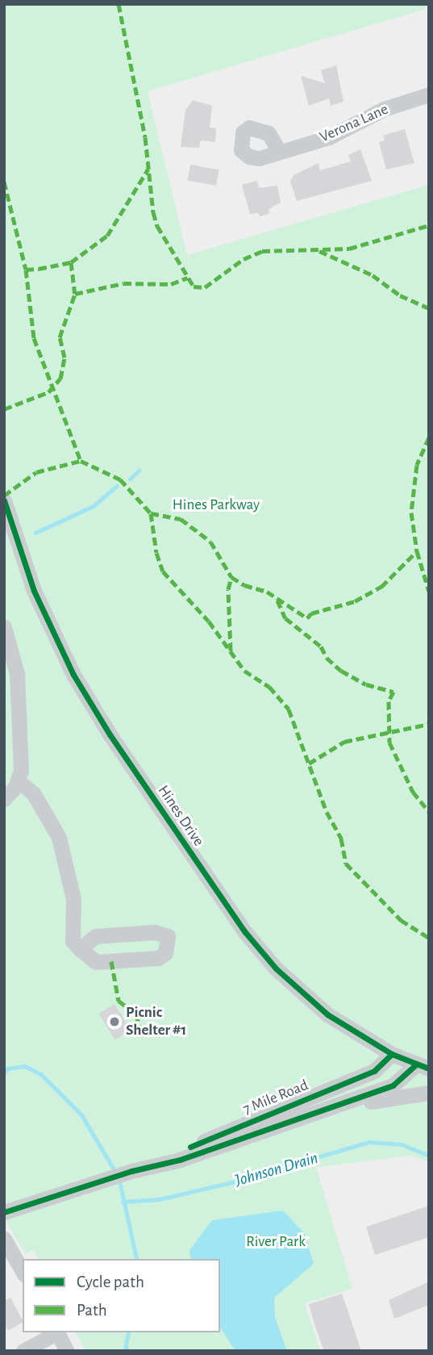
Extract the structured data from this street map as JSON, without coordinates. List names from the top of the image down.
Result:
{
  "streets": {
    "street": ["Verona Lane", "Hines Drive", "7 Mile Road"]
  },
  "crossings": [
    ["Hines Drive", "7 Mile Road"]
  ],
  "water": ["Johnson Drain"],
  "parks": ["Hines Parkway", "River Park"],
  "places": ["Picnic Shelter #1"],
  "legend": ["Cycle path", "Path"]
}
